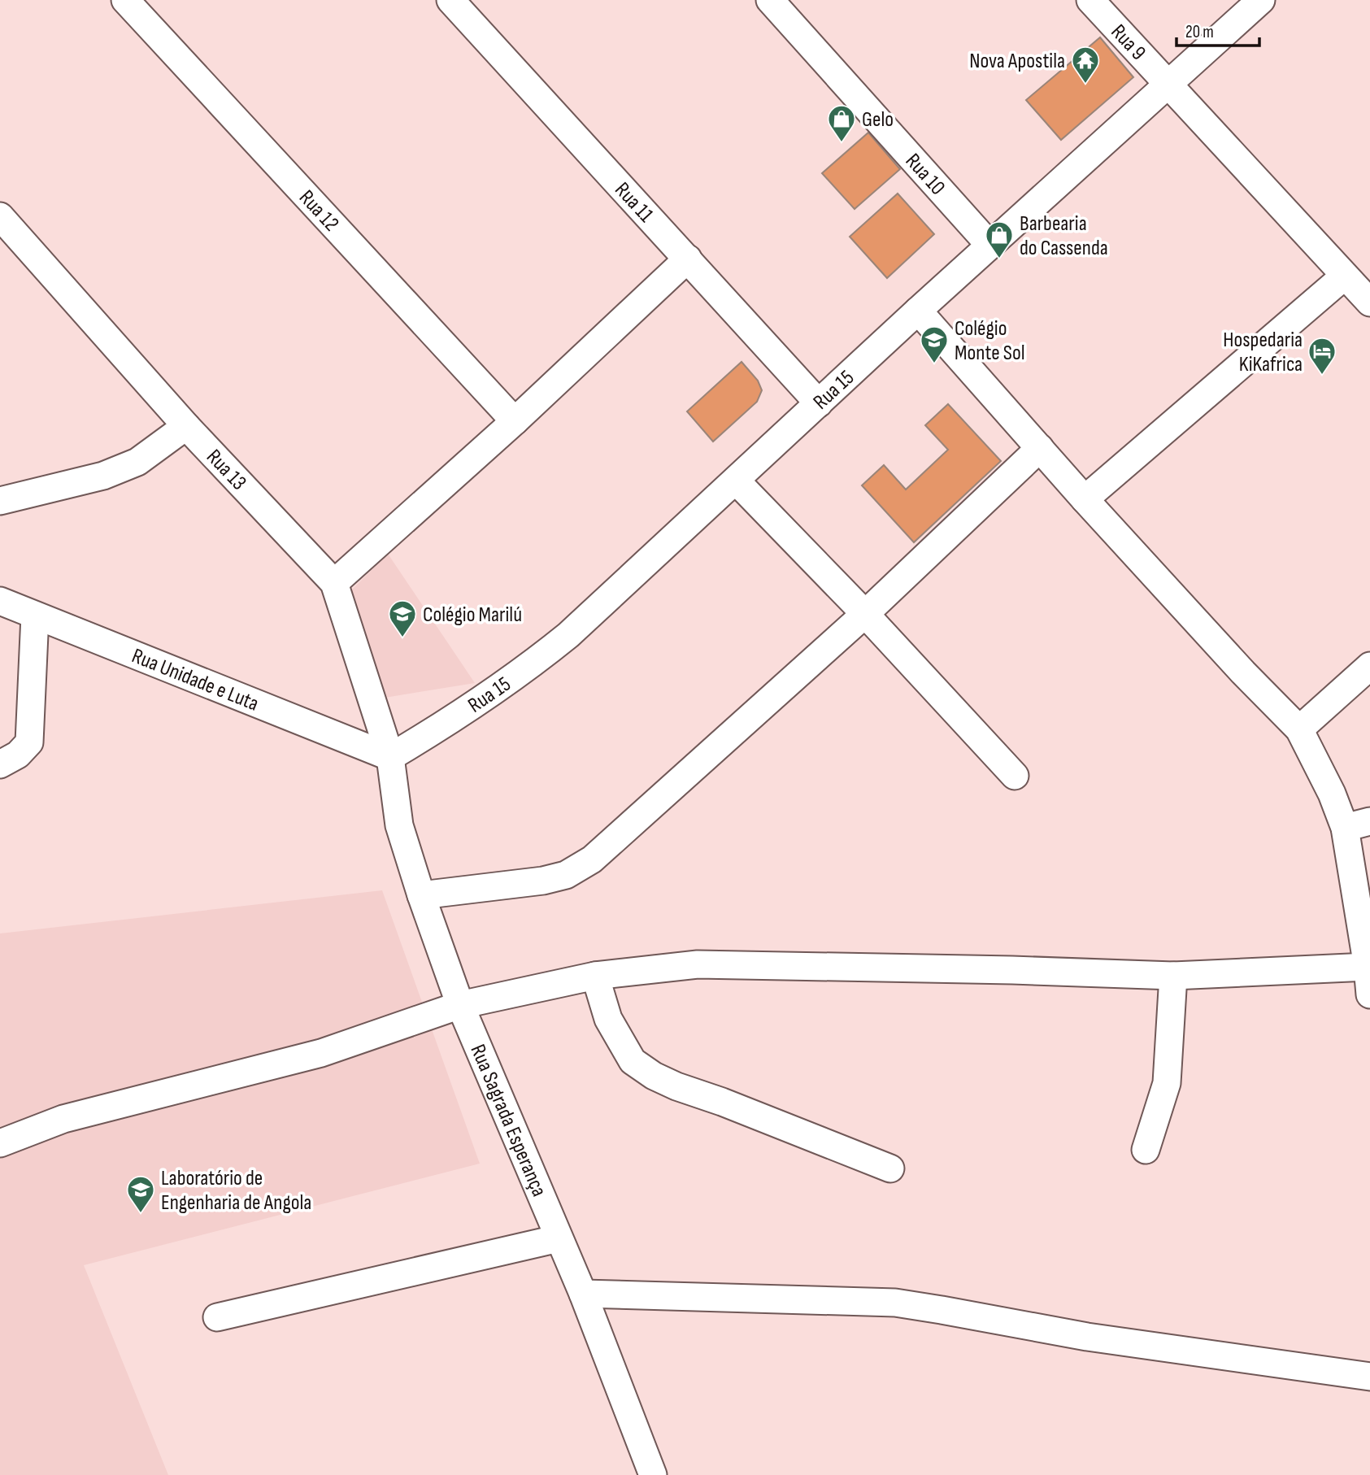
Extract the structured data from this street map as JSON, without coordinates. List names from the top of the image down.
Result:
{
  "streets": {
    "street": [
      "Rua 9",
      "Rua 10",
      "Rua 11",
      "Rua 12",
      "Rua 15",
      "Rua 13",
      "Rua Unidade e Luta",
      "Rua Sagrada Esperança"
    ]
  },
  "crossings": [
    ["Rua 9", "Rua 15"],
    ["Rua 10", "Rua 15"],
    ["Rua 11", "Rua 15"],
    ["Rua 15", "Rua 13"],
    ["Rua 15", "Rua Unidade e Luta"],
    ["Rua 15", "Rua Sagrada Esperança"],
    ["Rua 13", "Rua Unidade e Luta"],
    ["Rua 13", "Rua Sagrada Esperança"],
    ["Rua Unidade e Luta", "Rua Sagrada Esperança"]
  ],
  "places": {
    "temple": ["Nova Apostila"],
    "shop": ["Gelo", "Barbearia do Cassenda"],
    "school or university": ["Colégio Monte Sol", "Colégio Marilú", "Laboratório de Engenharia de Angola"],
    "hotel": ["Hospedaria KiKafrica"]
  },
  "scale_bar": "20 m"
}
